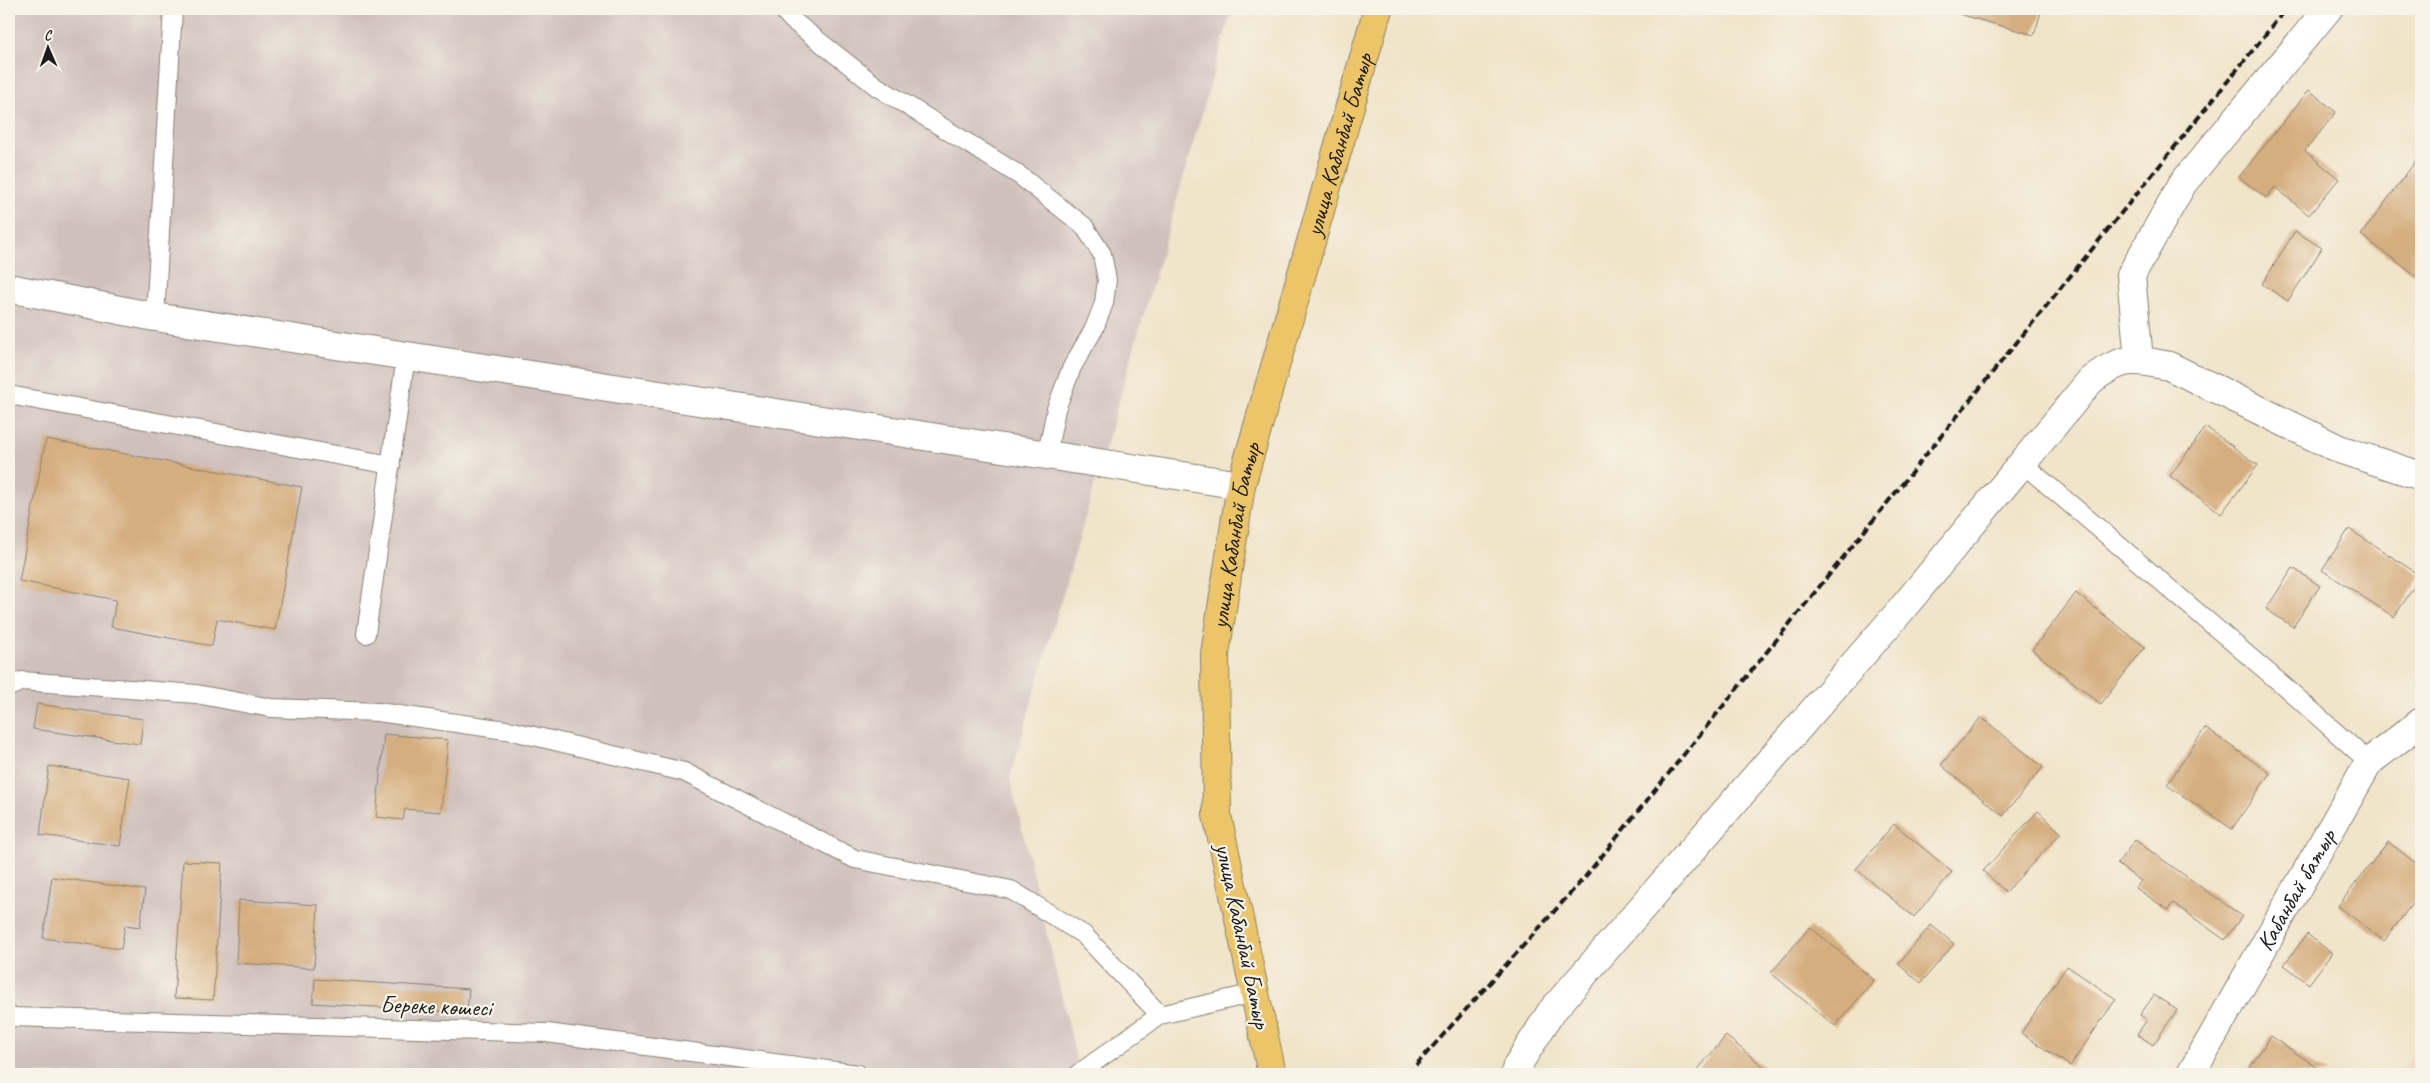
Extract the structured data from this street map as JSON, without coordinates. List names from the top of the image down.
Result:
{
  "streets": {
    "main road": ["улица Кабанбай Батыр"],
    "street": ["Кабанбай батыр"],
    "lane": ["Береке көшесі"]
  },
  "north": "top"
}
